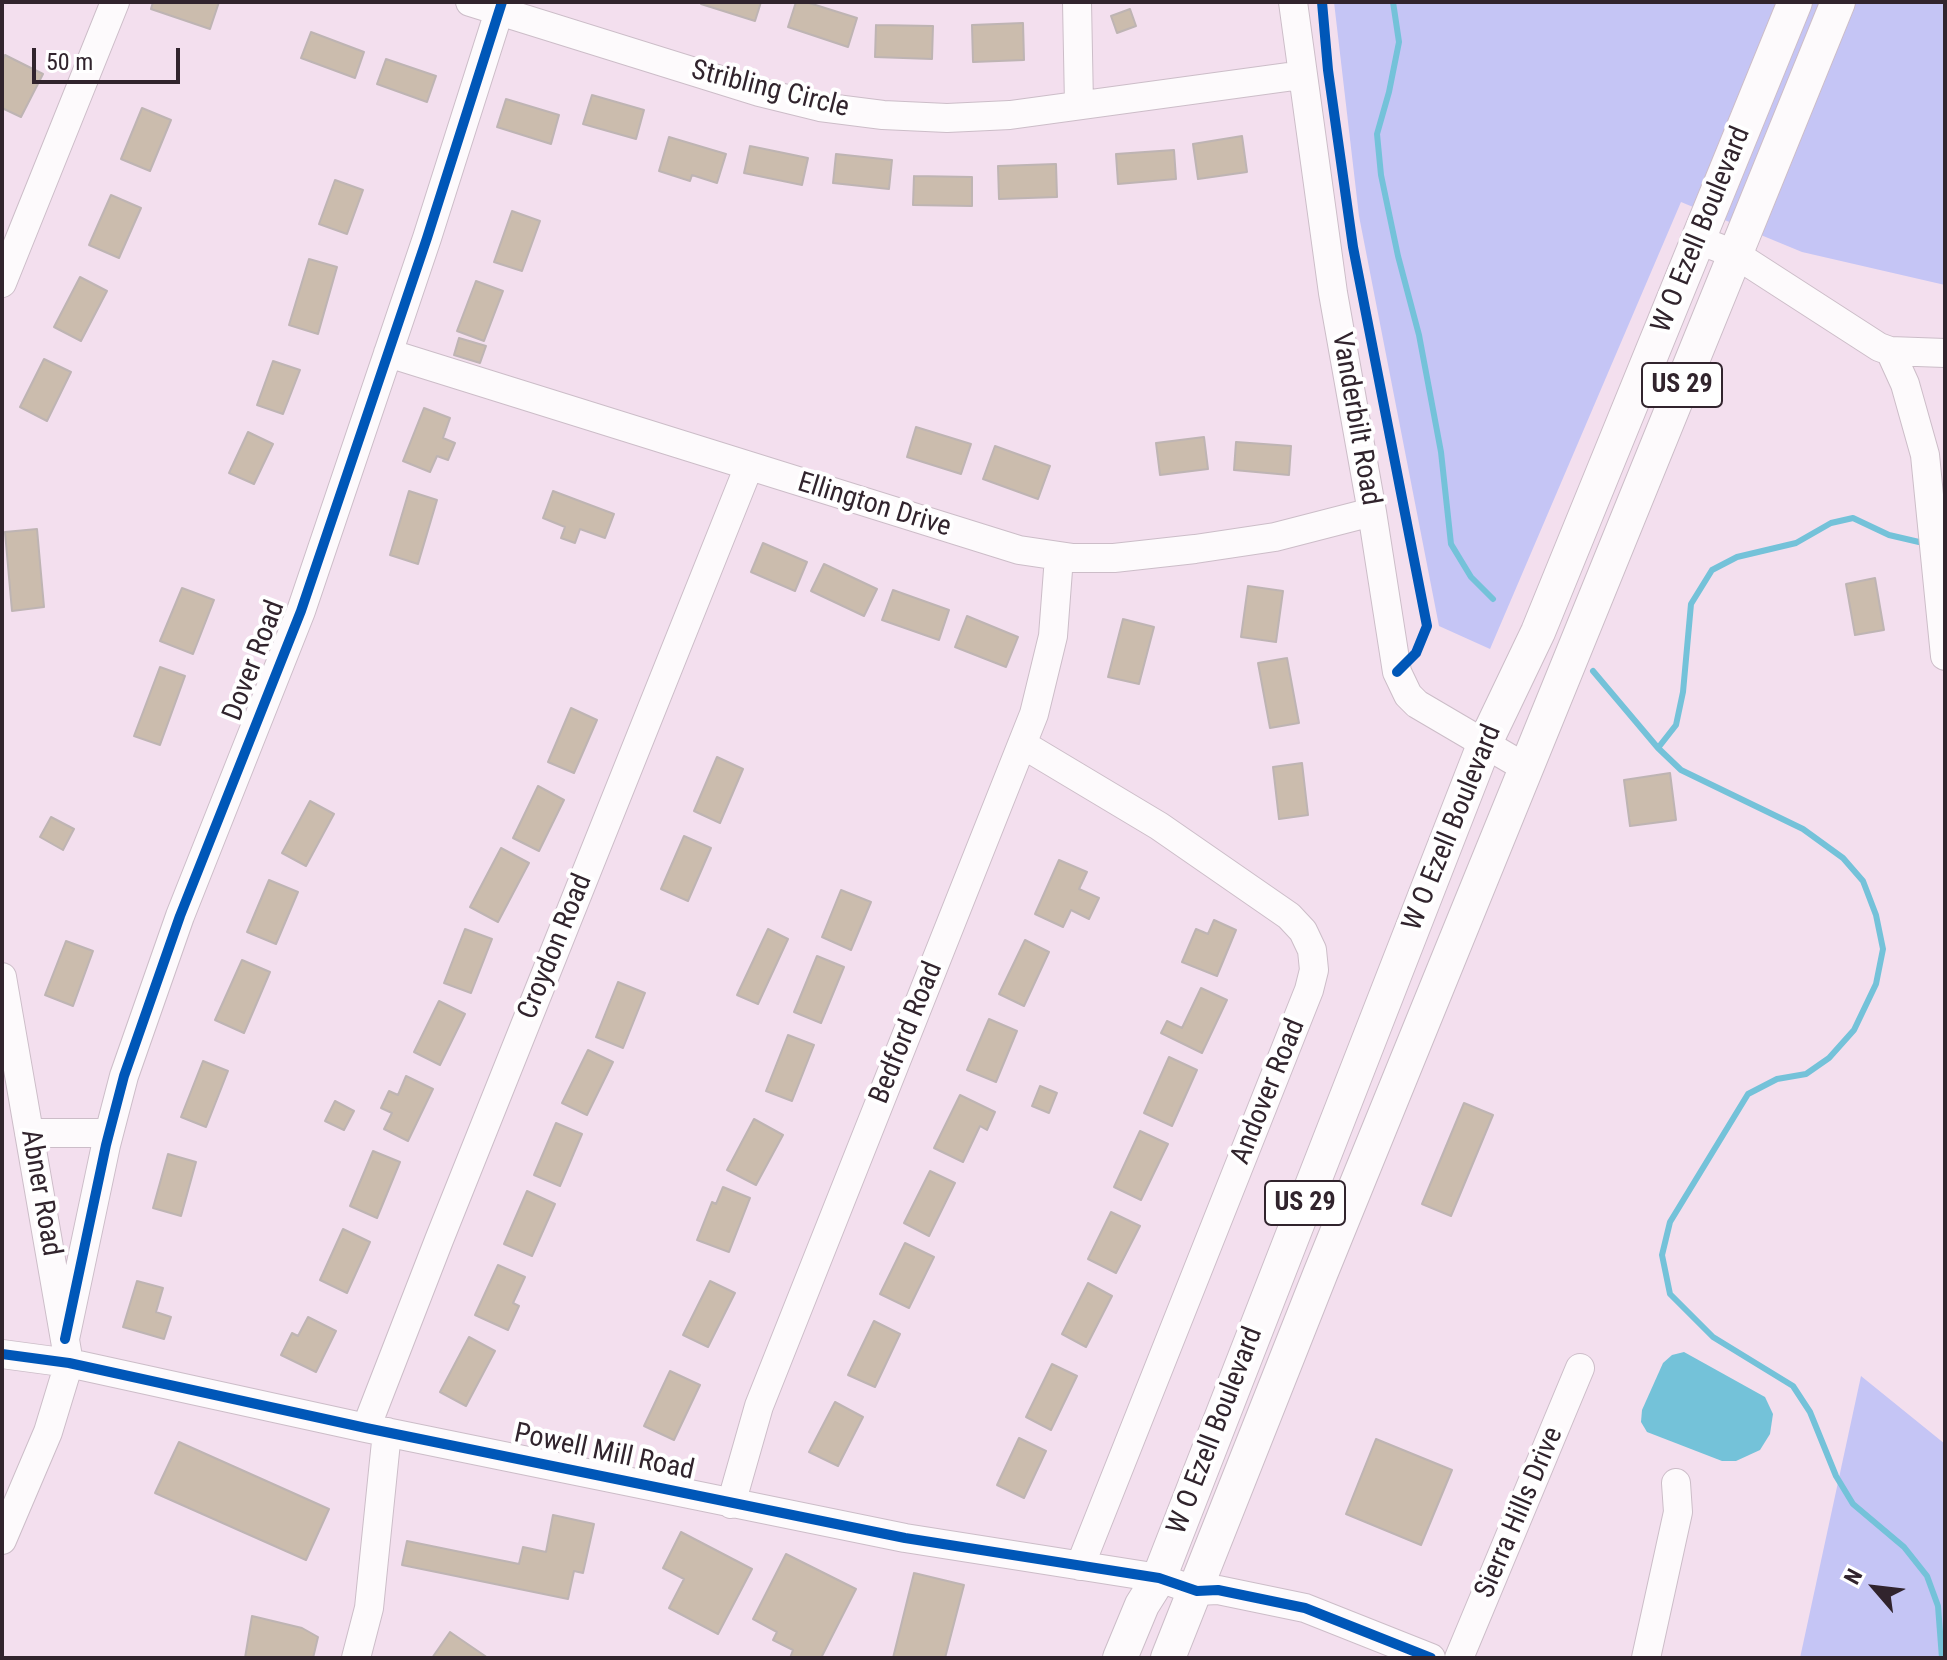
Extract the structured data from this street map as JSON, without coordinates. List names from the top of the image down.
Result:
{
  "streets": {
    "main road": ["W O Ezell Boulevard", "US 29"],
    "street": [
      "Stribling Circle",
      "Vanderbilt Road",
      "Ellington Drive",
      "Dover Road",
      "Croydon Road",
      "Bedford Road",
      "Andover Road",
      "Abner Road",
      "Powell Mill Road",
      "Sierra Hills Drive"
    ]
  },
  "crossings": [
    ["Stribling Circle", "Vanderbilt Road"],
    ["Stribling Circle", "Dover Road"],
    ["W O Ezell Boulevard", "Vanderbilt Road"],
    ["W O Ezell Boulevard", "Powell Mill Road"],
    ["Vanderbilt Road", "Ellington Drive"],
    ["Ellington Drive", "Dover Road"],
    ["Ellington Drive", "Croydon Road"],
    ["Ellington Drive", "Bedford Road"],
    ["Dover Road", "Abner Road"],
    ["Dover Road", "Powell Mill Road"],
    ["Croydon Road", "Powell Mill Road"],
    ["Bedford Road", "Andover Road"],
    ["Bedford Road", "Powell Mill Road"],
    ["Andover Road", "Powell Mill Road"],
    ["Abner Road", "Powell Mill Road"]
  ],
  "scale_bar": "50 m",
  "north": "top left"
}
